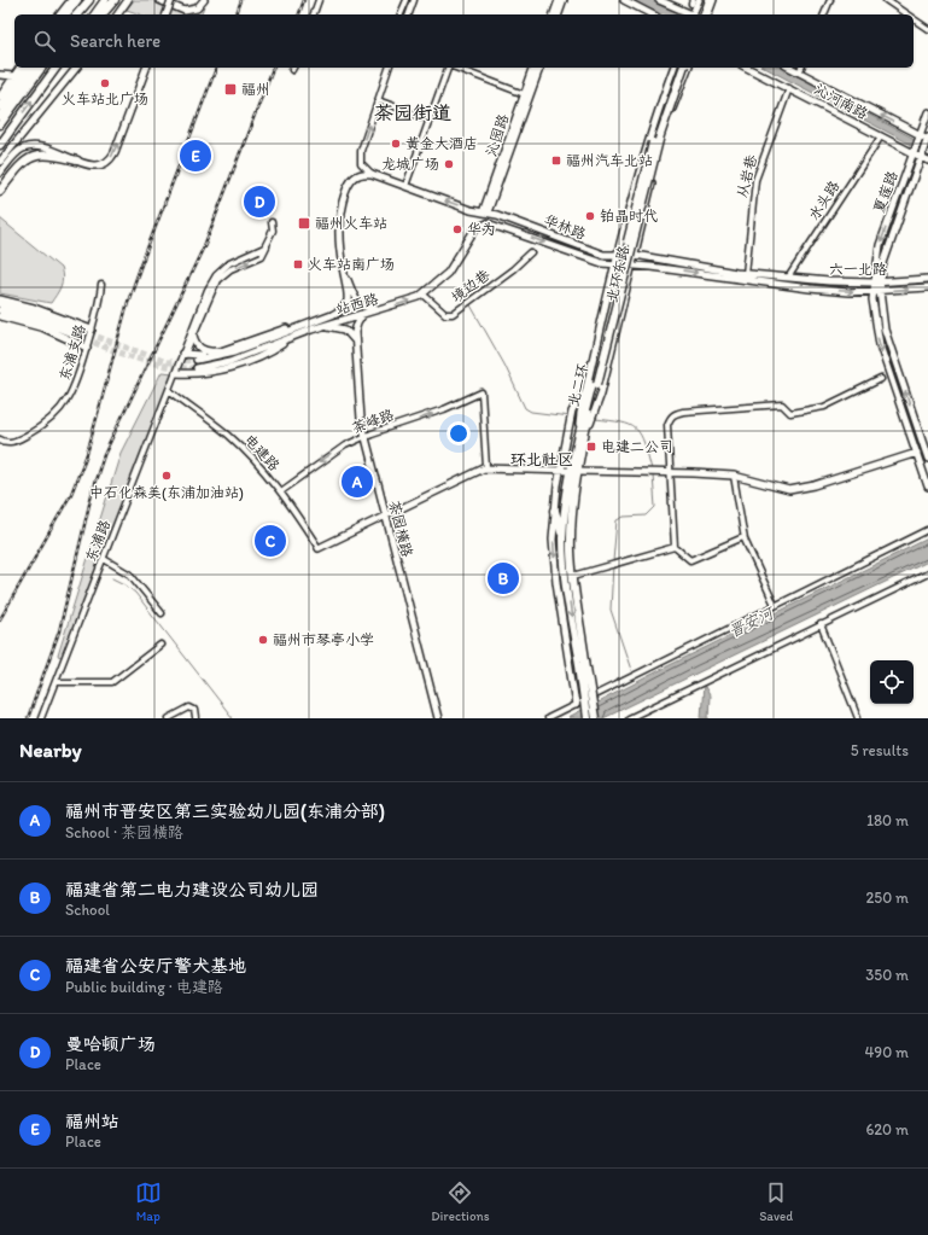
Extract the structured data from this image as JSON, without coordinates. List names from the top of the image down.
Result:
{
  "streets": {
    "highway": ["北二环"],
    "main road": [
      "沁河南路",
      "沁园路",
      "夏莲路",
      "华林路",
      "六一北路",
      "北环东路",
      "站西路",
      "茶园横路"
    ],
    "street": [
      "从岩巷",
      "水头路",
      "境边巷",
      "东浦支路",
      "茶峰路",
      "电建路",
      "东浦路"
    ]
  },
  "crossings": [
    ["沁河南路", "从岩巷"],
    ["沁河南路", "夏莲路"],
    ["沁河南路", "水头路"],
    ["沁园路", "华林路"],
    ["从岩巷", "华林路"],
    ["夏莲路", "六一北路"],
    ["水头路", "华林路"],
    ["水头路", "六一北路"],
    ["华林路", "六一北路"],
    ["华林路", "北环东路"],
    ["华林路", "站西路"],
    ["北环东路", "北二环"],
    ["境边巷", "站西路"],
    ["站西路", "茶园横路"],
    ["茶峰路", "电建路"],
    ["茶峰路", "茶园横路"],
    ["电建路", "东浦路"]
  ],
  "districts": ["茶园街道", "环北社区"],
  "water": ["晋安河"],
  "places": {
    "other": [
      "火车站北广场",
      "黄金大酒店",
      "龙城广场",
      "铂晶时代",
      "华为",
      "中石化森美(东浦加油站)",
      "福州市琴亭小学"
    ],
    "transit": [
      "福州",
      "福州汽车北站",
      "福州火车站",
      "火车站南广场",
      "电建二公司"
    ]
  },
  "page": {
    "search": "Search here",
    "pins": [
      "E",
      "D",
      "A",
      "C",
      "B"
    ],
    "heading": ["Nearby", "5 results"],
    "list": [
      {
        "mark": "A",
        "name": "福州市晋安区第三实验幼儿园(东浦分部)",
        "note": "School · 茶园横路",
        "value": "180 m"
      },
      {
        "mark": "B",
        "name": "福建省第二电力建设公司幼儿园",
        "note": "School",
        "value": "250 m"
      },
      {
        "mark": "C",
        "name": "福建省公安厅警犬基地",
        "note": "Public building · 电建路",
        "value": "350 m"
      },
      {
        "mark": "D",
        "name": "曼哈顿广场",
        "note": "Place",
        "value": "490 m"
      },
      {
        "mark": "E",
        "name": "福州站",
        "note": "Place",
        "value": "620 m"
      }
    ],
    "nav": ["Map", "Directions", "Saved"]
  }
}
